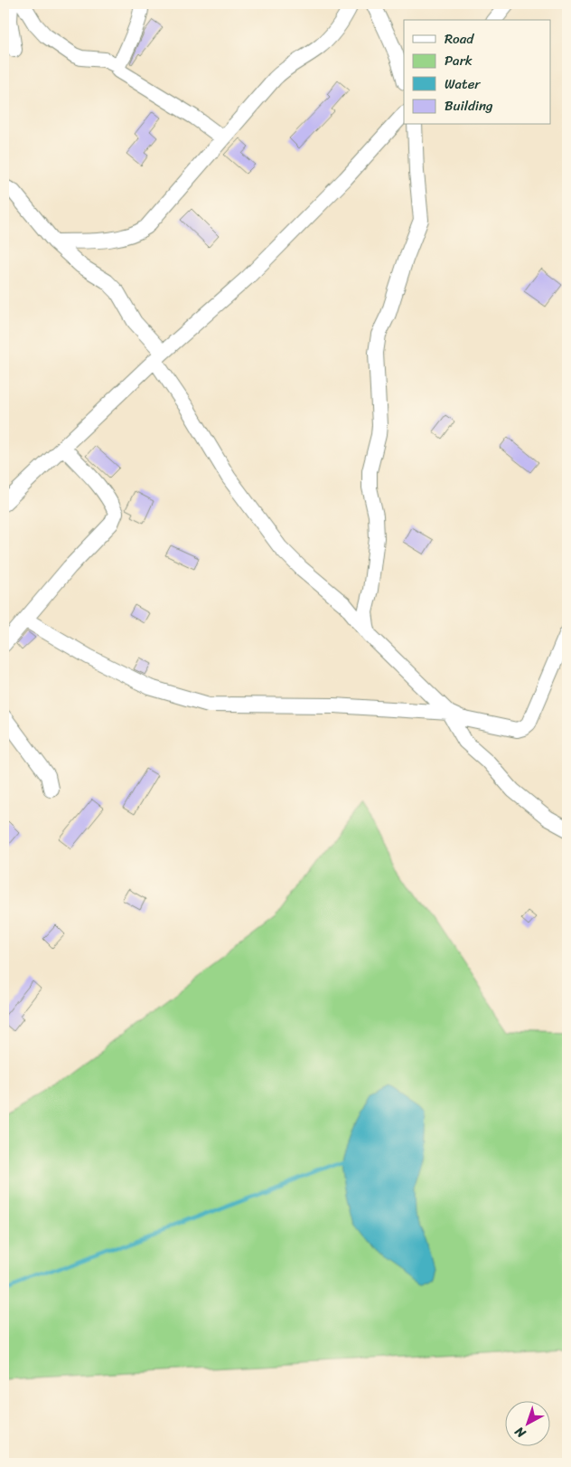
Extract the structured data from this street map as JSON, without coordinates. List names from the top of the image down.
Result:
{
  "legend": [
    "Road",
    "Park",
    "Water",
    "Building"
  ],
  "north": "bottom left"
}
